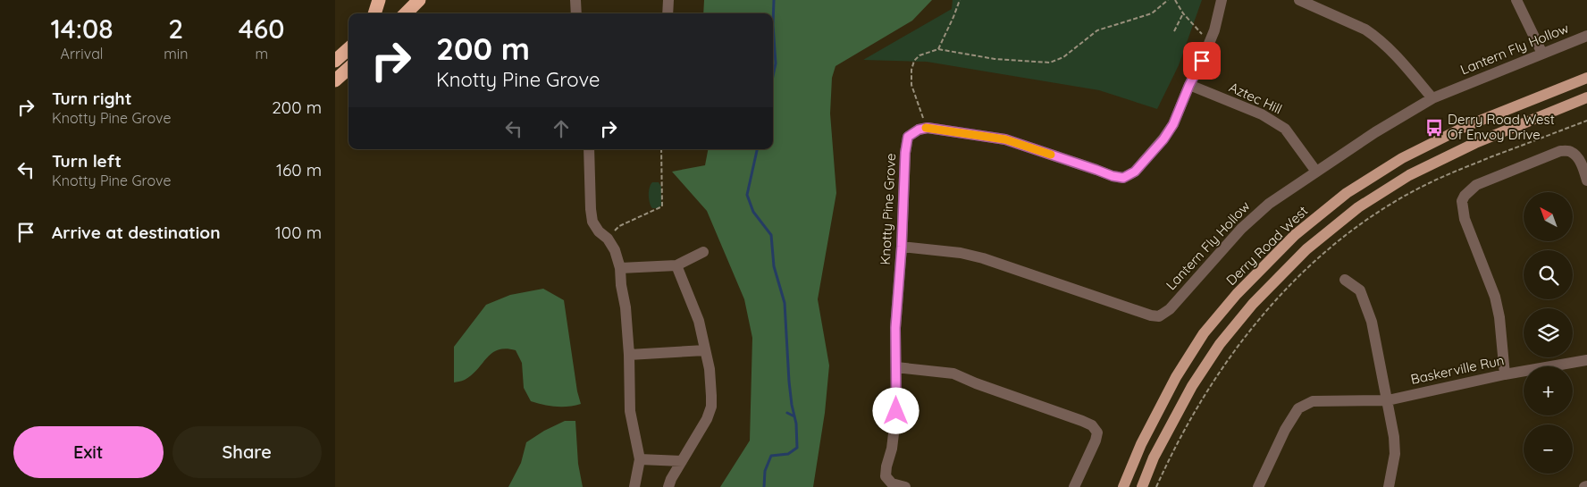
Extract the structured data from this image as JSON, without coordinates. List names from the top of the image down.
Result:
{
  "streets": {
    "main road": ["Derry Road West"],
    "street": [
      "Lantern Fly Hollow",
      "Aztec Hill",
      "Knotty Pine Grove",
      "Baskerville Run"
    ]
  },
  "crossings": [
    ["Lantern Fly Hollow", "Aztec Hill"],
    ["Lantern Fly Hollow", "Knotty Pine Grove"]
  ],
  "places": {
    "bus stop": ["Derry Road West Of Envoy Drive"]
  },
  "north": "top left",
  "page": {
    "eta": [
      "14:08",
      "Arrival",
      "2",
      "min",
      "460",
      "m"
    ],
    "turn": ["200 m", "Knotty Pine Grove"],
    "list": [
      {
        "name": "Turn right",
        "note": "Knotty Pine Grove",
        "value": "200 m"
      },
      {
        "name": "Turn left",
        "note": "Knotty Pine Grove",
        "value": "160 m"
      },
      {
        "name": "Arrive at destination",
        "value": "100 m"
      }
    ],
    "map_buttons": ["+", "−"],
    "buttons": ["Exit", "Share"]
  }
}
